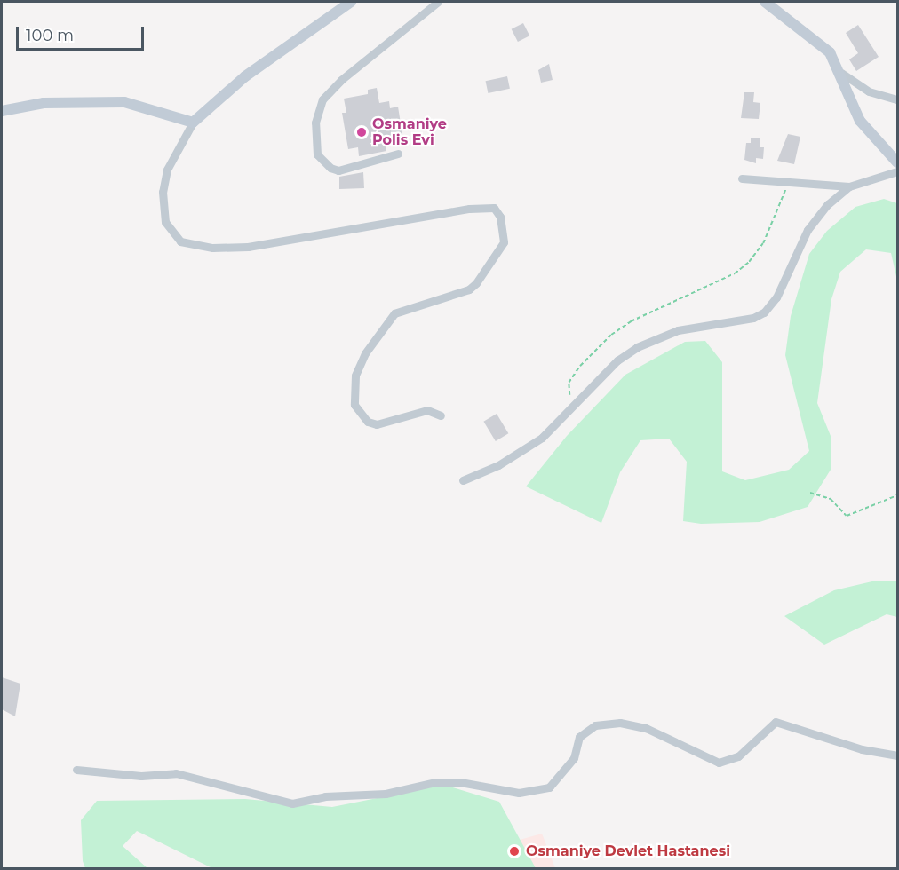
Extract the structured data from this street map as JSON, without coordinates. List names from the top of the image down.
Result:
{
  "places": ["Osmaniye Polis Evi", "Osmaniye Devlet Hastanesi"],
  "scale_bar": "100 m"
}
